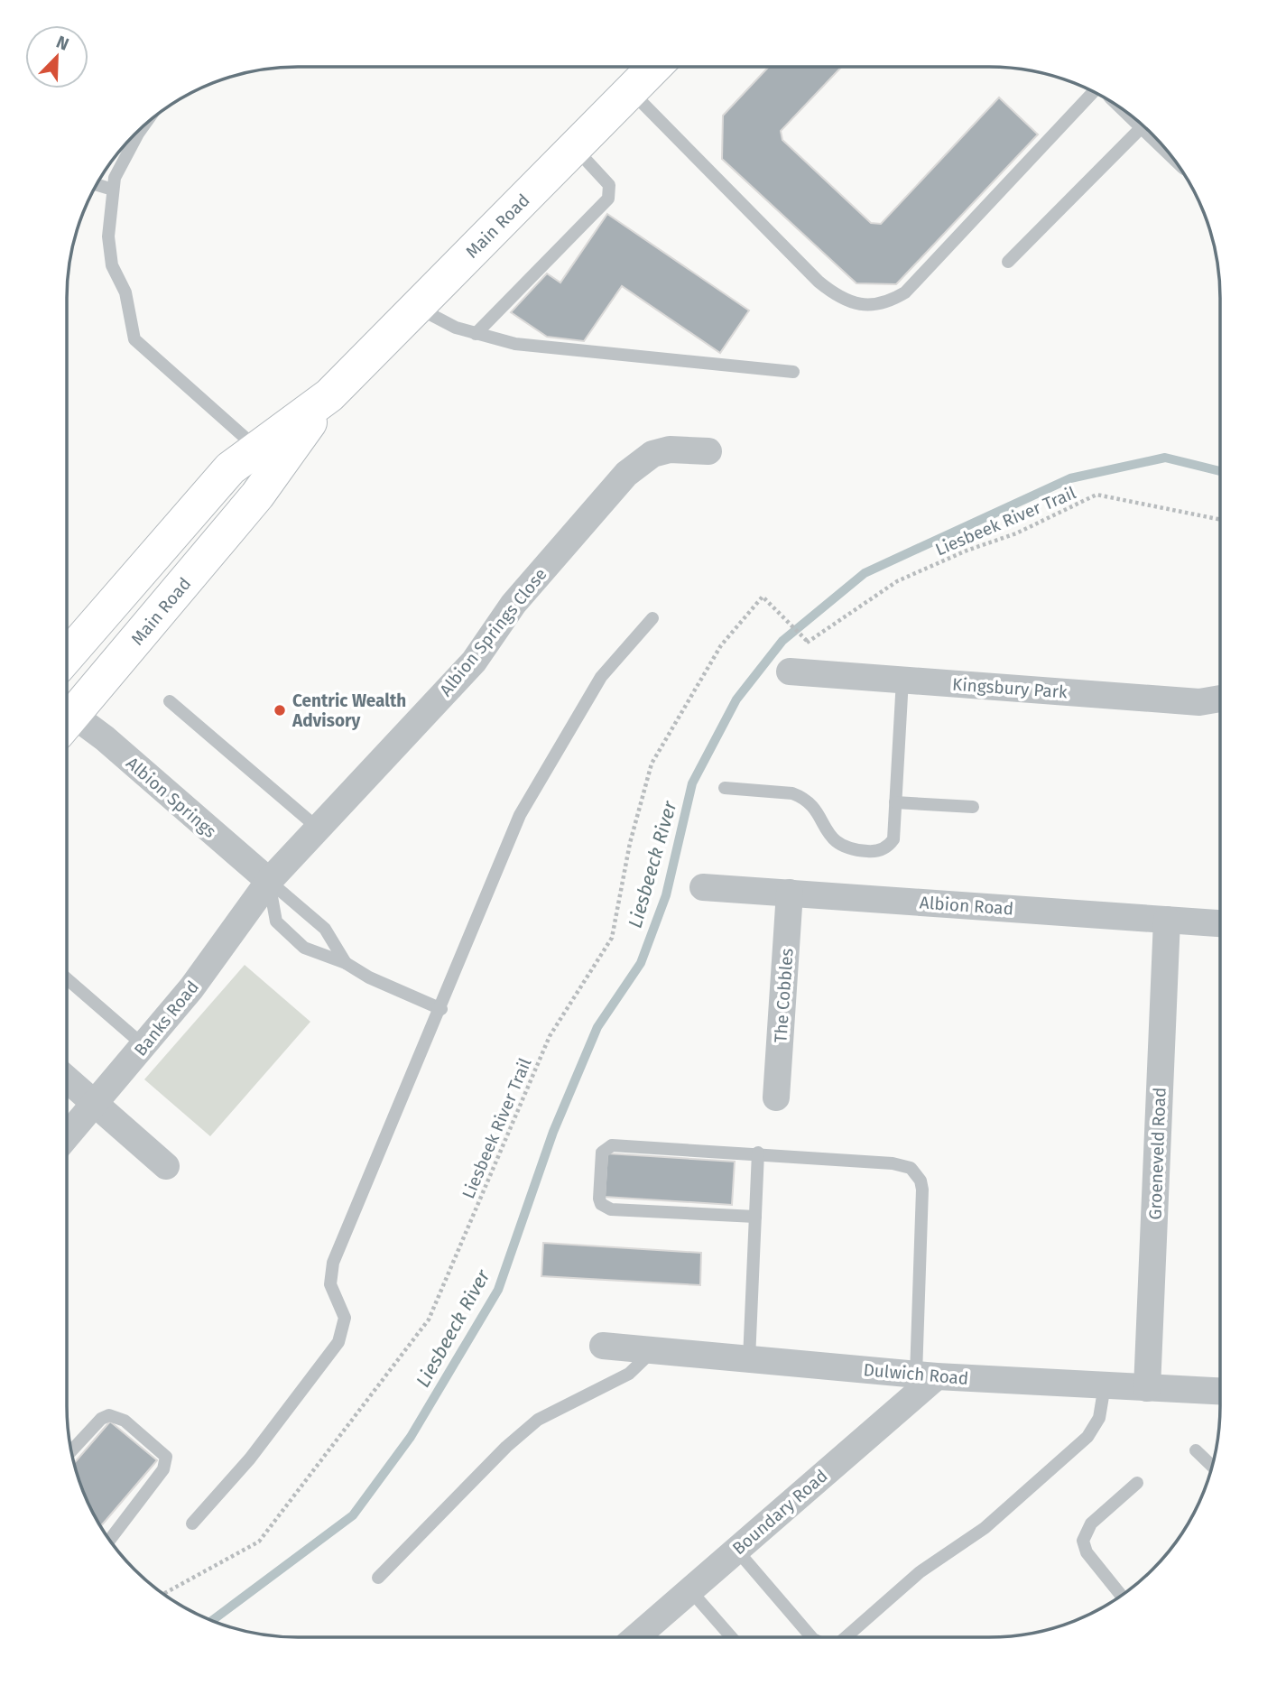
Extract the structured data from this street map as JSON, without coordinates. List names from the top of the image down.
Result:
{
  "streets": {
    "main road": ["Main Road"],
    "street": [
      "Albion Springs Close",
      "Kingsbury Park",
      "Albion Springs",
      "Albion Road",
      "The Cobbles",
      "Banks Road",
      "Groeneveld Road",
      "Dulwich Road",
      "Boundary Road"
    ],
    "path": ["Liesbeek River Trail"]
  },
  "crossings": [
    ["Albion Springs Close", "Albion Springs"],
    ["Albion Springs Close", "Banks Road"],
    ["Albion Springs", "Banks Road"],
    ["Albion Road", "The Cobbles"],
    ["Albion Road", "Groeneveld Road"],
    ["Groeneveld Road", "Dulwich Road"],
    ["Dulwich Road", "Boundary Road"]
  ],
  "water": ["Liesbeeck River"],
  "places": ["Centric Wealth Advisory"],
  "north": "top right"
}
